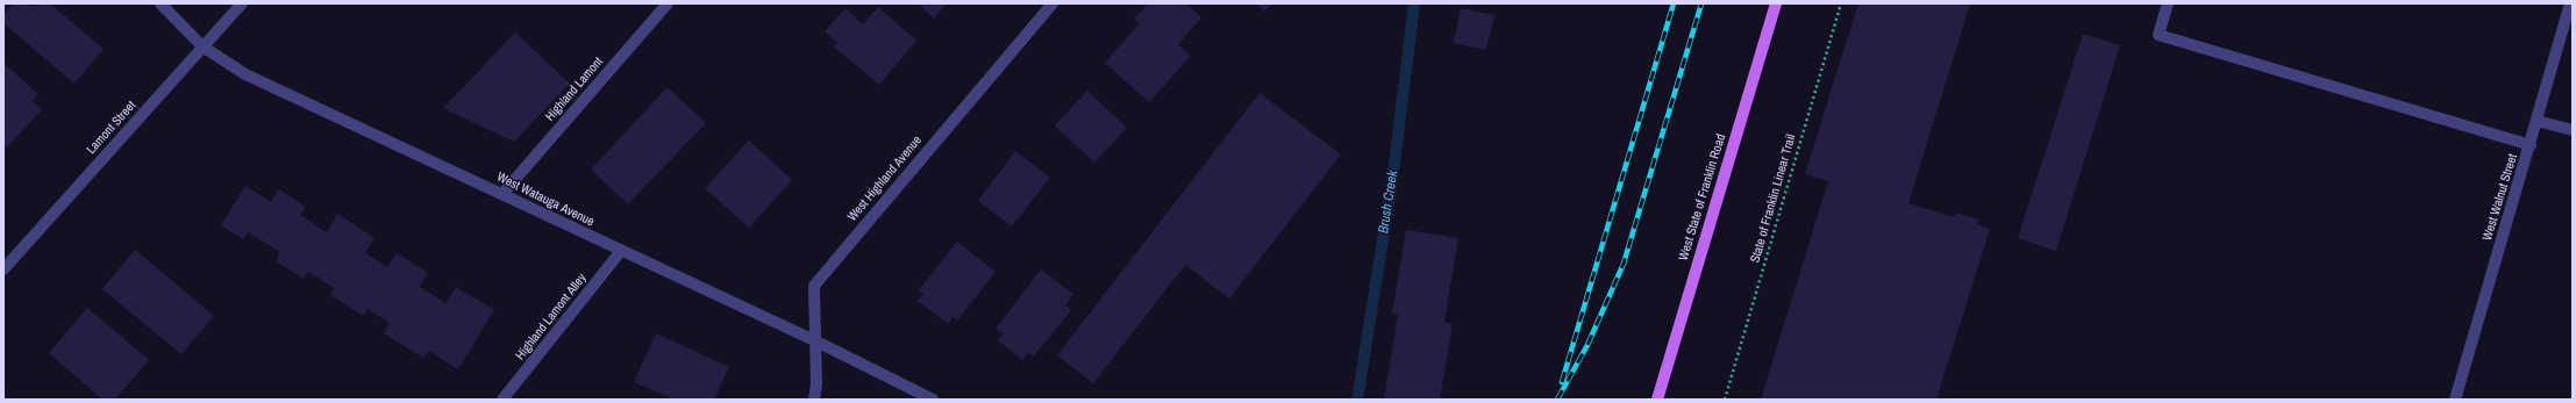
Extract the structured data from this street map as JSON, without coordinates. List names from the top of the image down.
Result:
{
  "streets": {
    "main road": ["West State of Franklin Road"],
    "street": [
      "Highland Lamont",
      "Lamont Street",
      "West Highland Avenue",
      "West Walnut Street",
      "West Watauga Avenue",
      "Highland Lamont Alley"
    ],
    "path": ["State of Franklin Linear Trail"]
  },
  "crossings": [
    ["Highland Lamont", "West Watauga Avenue"],
    ["Lamont Street", "West Watauga Avenue"],
    ["West Highland Avenue", "West Watauga Avenue"],
    ["West Watauga Avenue", "Highland Lamont Alley"]
  ],
  "water": ["Brush Creek"]
}
